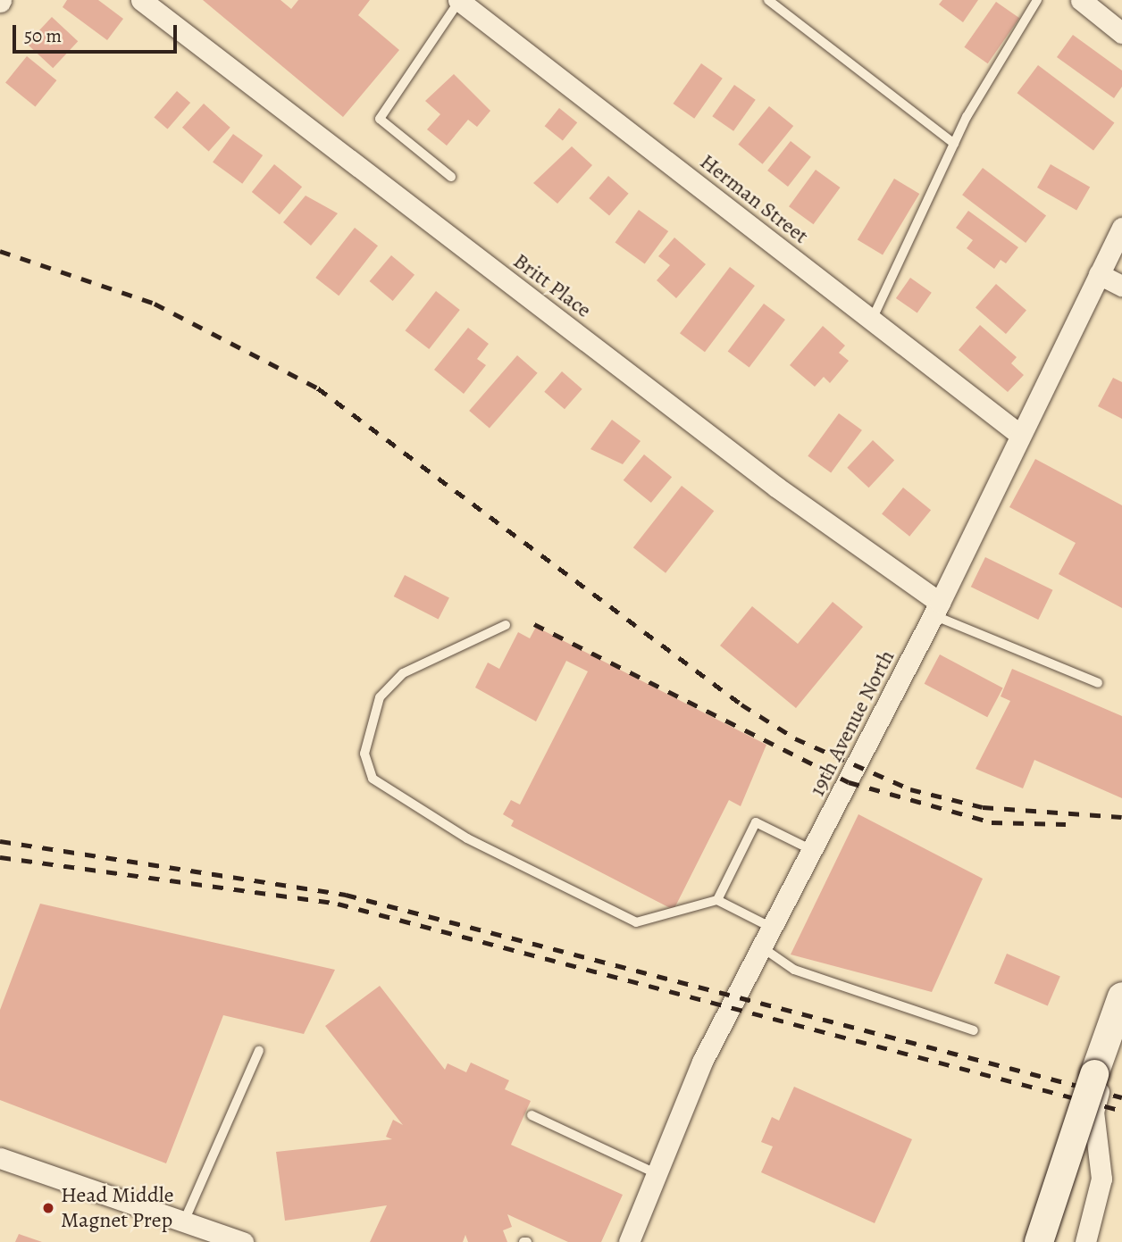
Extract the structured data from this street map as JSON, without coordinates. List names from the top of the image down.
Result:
{
  "streets": {
    "street": ["Herman Street", "Britt Place", "19th Avenue North"]
  },
  "crossings": [
    ["Herman Street", "19th Avenue North"],
    ["Britt Place", "19th Avenue North"]
  ],
  "places": ["Head Middle Magnet Prep"],
  "scale_bar": "50 m"
}
